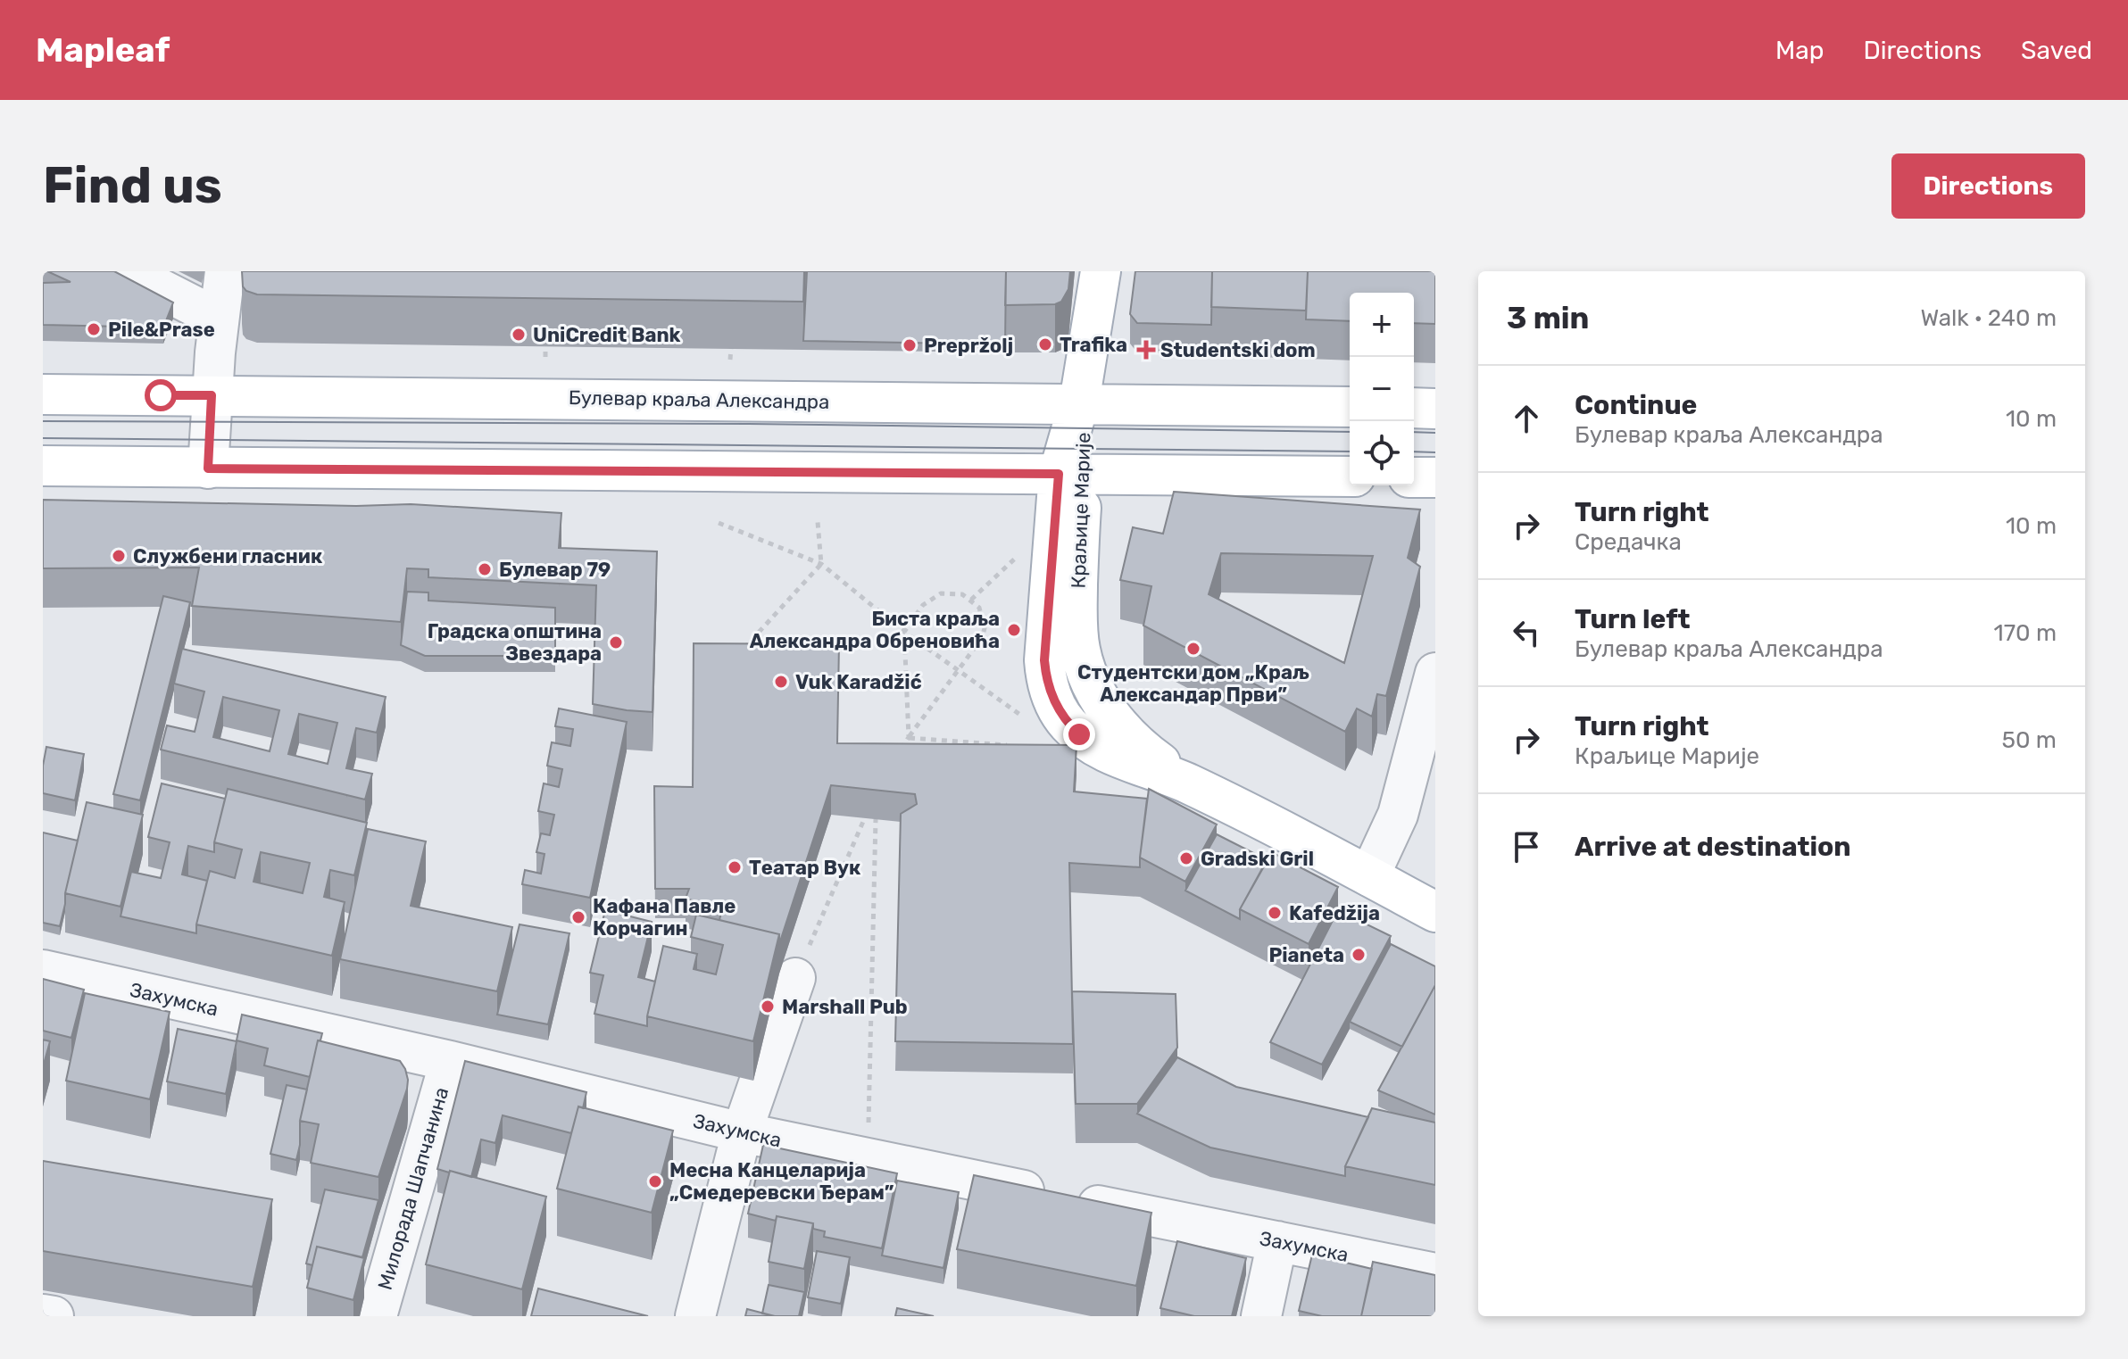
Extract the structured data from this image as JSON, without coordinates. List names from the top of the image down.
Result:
{
  "streets": {
    "main road": ["Булевар краља Александра", "Краљице Марије"],
    "street": ["Захумска", "Милорада Шапчанина"]
  },
  "crossings": [
    ["Булевар краља Александра", "Краљице Марије"],
    ["Захумска", "Милорада Шапчанина"]
  ],
  "places": {
    "other": [
      "Pile&Prase",
      "UniCredit Bank",
      "Trafika",
      "Prepržolj",
      "Службени гласник",
      "Булевар 79",
      "Биста краља Александра Обреновића",
      "Градска општина Звездара",
      "Студентски дом „Краљ Александар Први”",
      "Vuk Karadžić",
      "Gradski Gril",
      "Театар Вук",
      "Kafedžija",
      "Кафана Павле Корчагин",
      "Pianeta",
      "Marshall Pub",
      "Месна Канцеларија „Смедеревски Ђерам”"
    ],
    "health": ["Studentski dom"]
  },
  "page": {
    "header": "Mapleaf",
    "nav": ["Map", "Directions", "Saved"],
    "buttons": "Directions",
    "title": "Find us",
    "heading": ["3 min", "Walk · 240 m"],
    "map_buttons": ["+", "−"],
    "list": [
      ["Continue", "Булевар краља Александра", "10 m"],
      ["Turn right", "Средачка", "10 m"],
      ["Turn left", "Булевар краља Александра", "170 m"],
      ["Turn right", "Краљице Марије", "50 m"],
      "Arrive at destination"
    ]
  }
}
